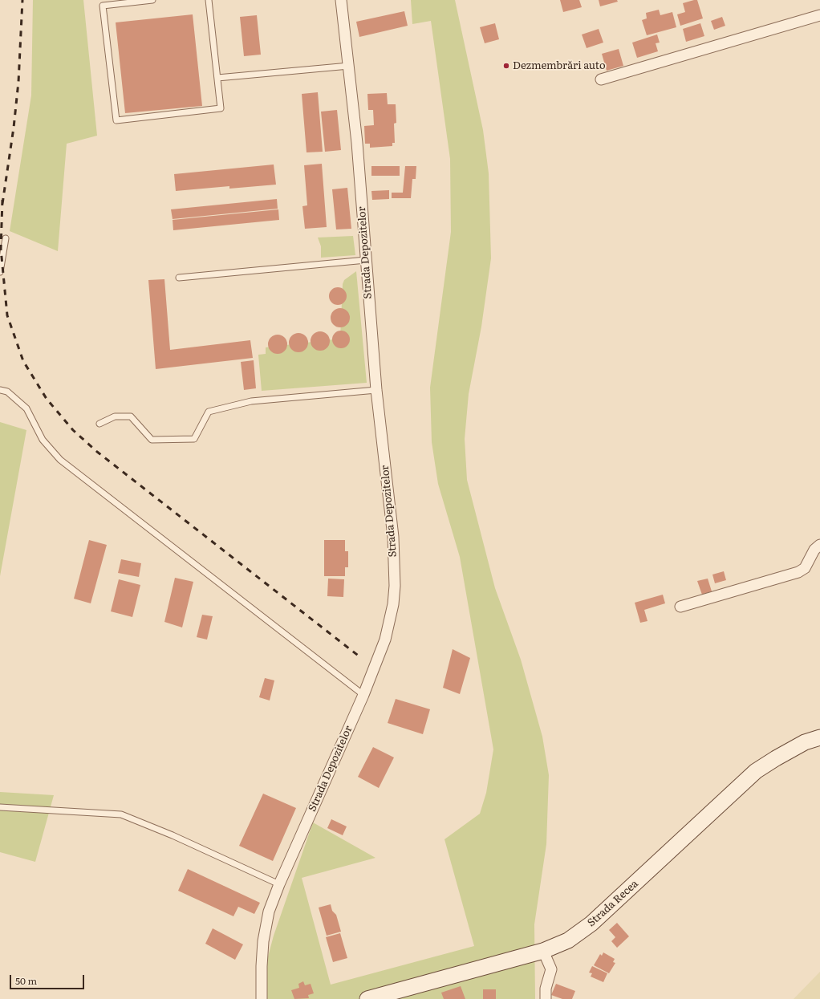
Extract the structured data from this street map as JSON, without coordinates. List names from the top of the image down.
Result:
{
  "streets": {
    "main road": ["Strada Recea"],
    "street": ["Strada Depozitelor"]
  },
  "places": ["Dezmembrări auto"],
  "scale_bar": "50 m"
}
